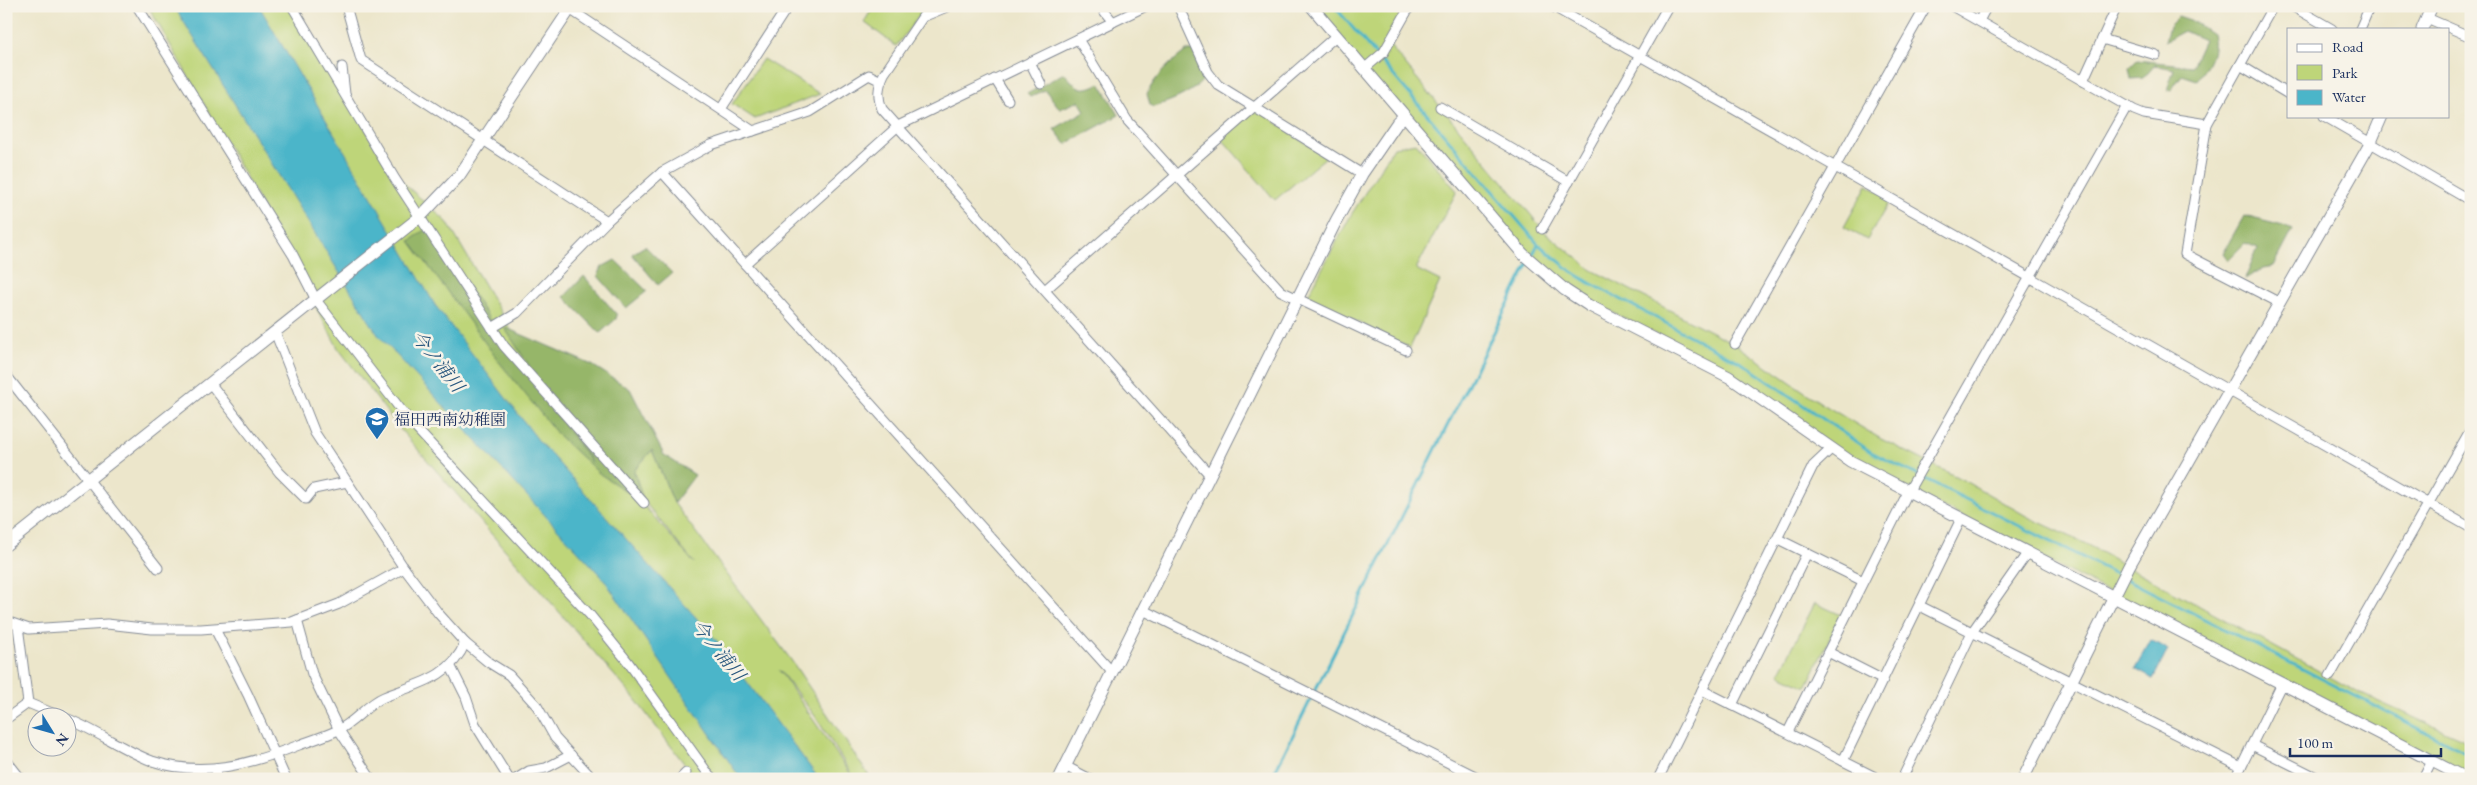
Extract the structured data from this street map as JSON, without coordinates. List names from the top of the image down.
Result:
{
  "water": ["今ノ浦川"],
  "places": {
    "school or university": ["福田西南幼稚園"]
  },
  "legend": ["Road", "Park", "Water"],
  "scale_bar": "100 m",
  "north": "bottom right"
}
